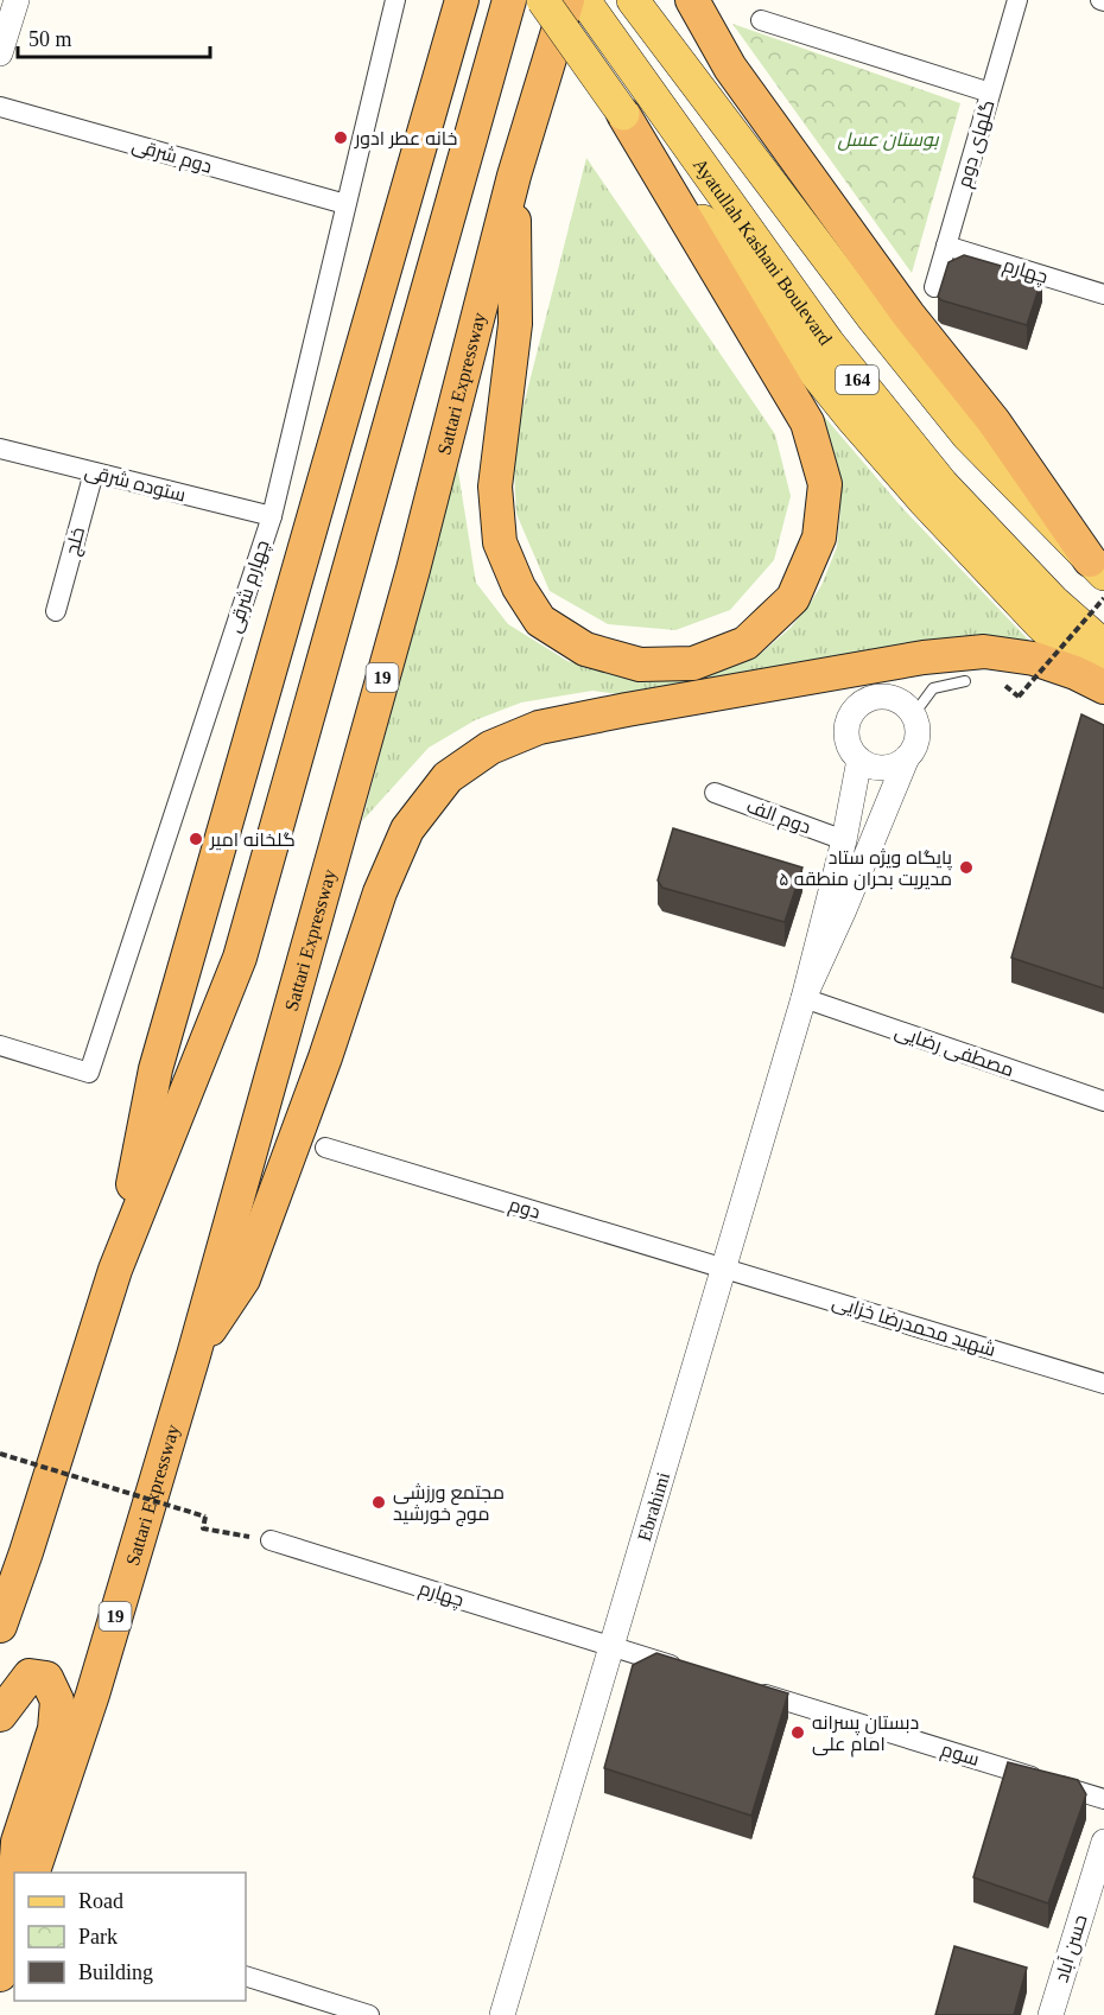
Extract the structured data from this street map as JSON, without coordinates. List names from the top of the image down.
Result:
{
  "streets": {
    "highway": ["Sattari Expressway", "19"],
    "main road": ["Ayatullah Kashani Boulevard", "164"],
    "street": [
      "گلهای دوم",
      "دوم شرقی",
      "چهارم",
      "ستوده شرقی",
      "خلج",
      "چهارم شرقی",
      "دوم الف",
      "مصطفی رضایی",
      "دوم",
      "شهید محمدرضا خزایی",
      "Ebrahimi",
      "سوم",
      "حسن آباد"
    ]
  },
  "crossings": [
    ["گلهای دوم", "چهارم"],
    ["دوم شرقی", "چهارم شرقی"],
    ["چهارم", "Ebrahimi"],
    ["ستوده شرقی", "خلج"],
    ["ستوده شرقی", "چهارم شرقی"],
    ["مصطفی رضایی", "Ebrahimi"],
    ["دوم", "شهید محمدرضا خزایی"],
    ["دوم", "Ebrahimi"],
    ["شهید محمدرضا خزایی", "Ebrahimi"]
  ],
  "parks": ["بوستان عسل"],
  "places": [
    "خانه عطر ادور",
    "گلخانه امیر",
    "پایگاه ویژه ستاد مدیریت بحران منطقه ۵",
    "مجتمع ورزشی موج خورشید",
    "دبستان پسرانه امام علی"
  ],
  "legend": ["Road", "Park", "Building"],
  "scale_bar": "50 m"
}
